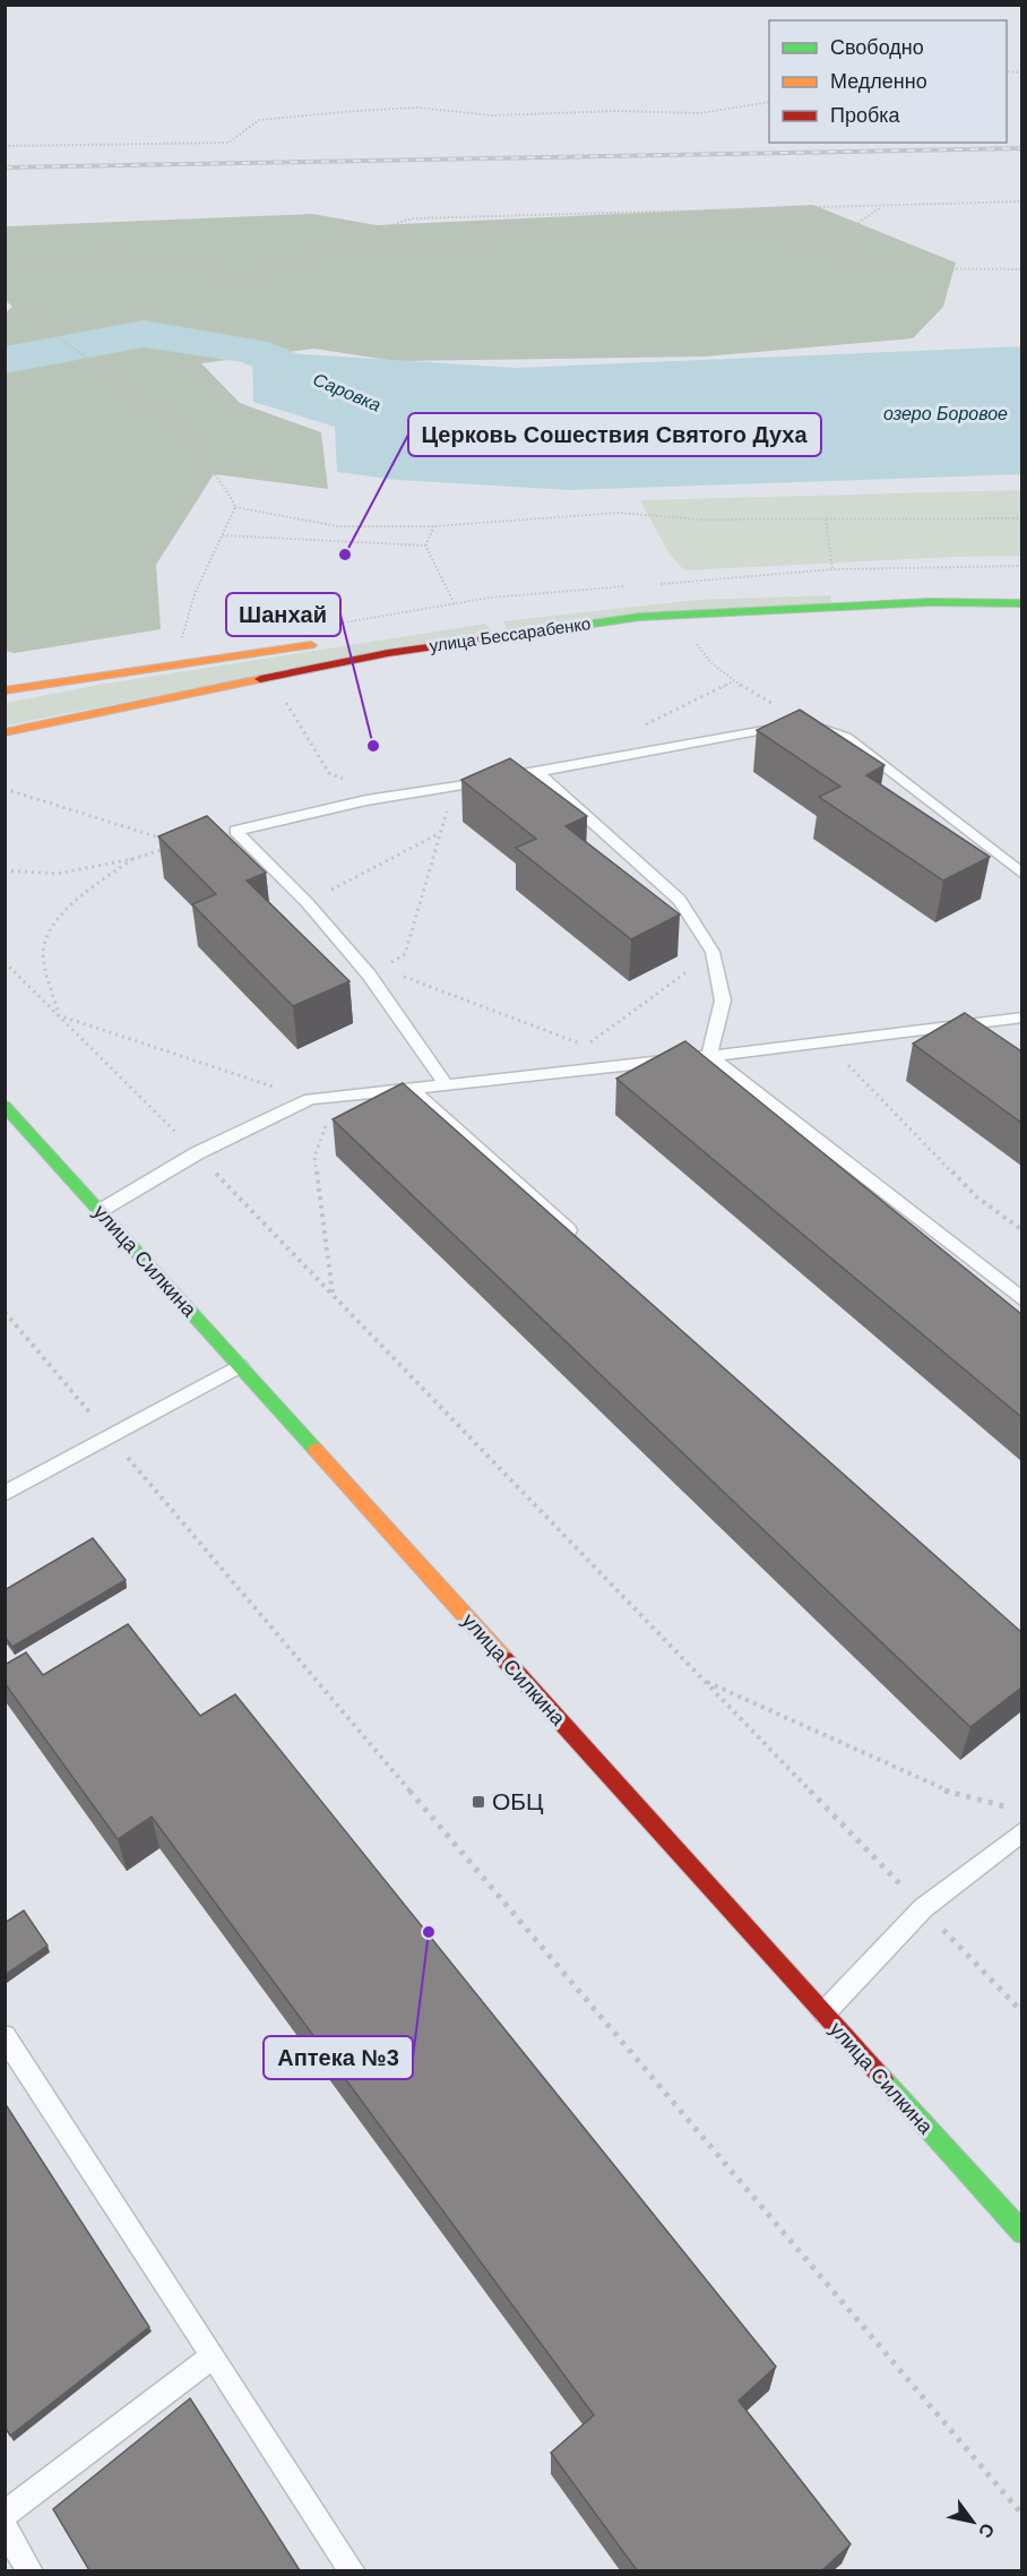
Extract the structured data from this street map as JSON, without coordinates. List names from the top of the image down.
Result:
{
  "streets": {
    "main road": ["улица Бессарабенко", "улица Силкина"]
  },
  "water": ["Саровка", "озеро Боровое"],
  "places": {
    "other": ["Церковь Сошествия Святого Духа", "Шанхай", "Аптека №3"],
    "transit": ["ОБЦ"]
  },
  "legend": ["Свободно", "Медленно", "Пробка"],
  "north": "bottom right"
}
